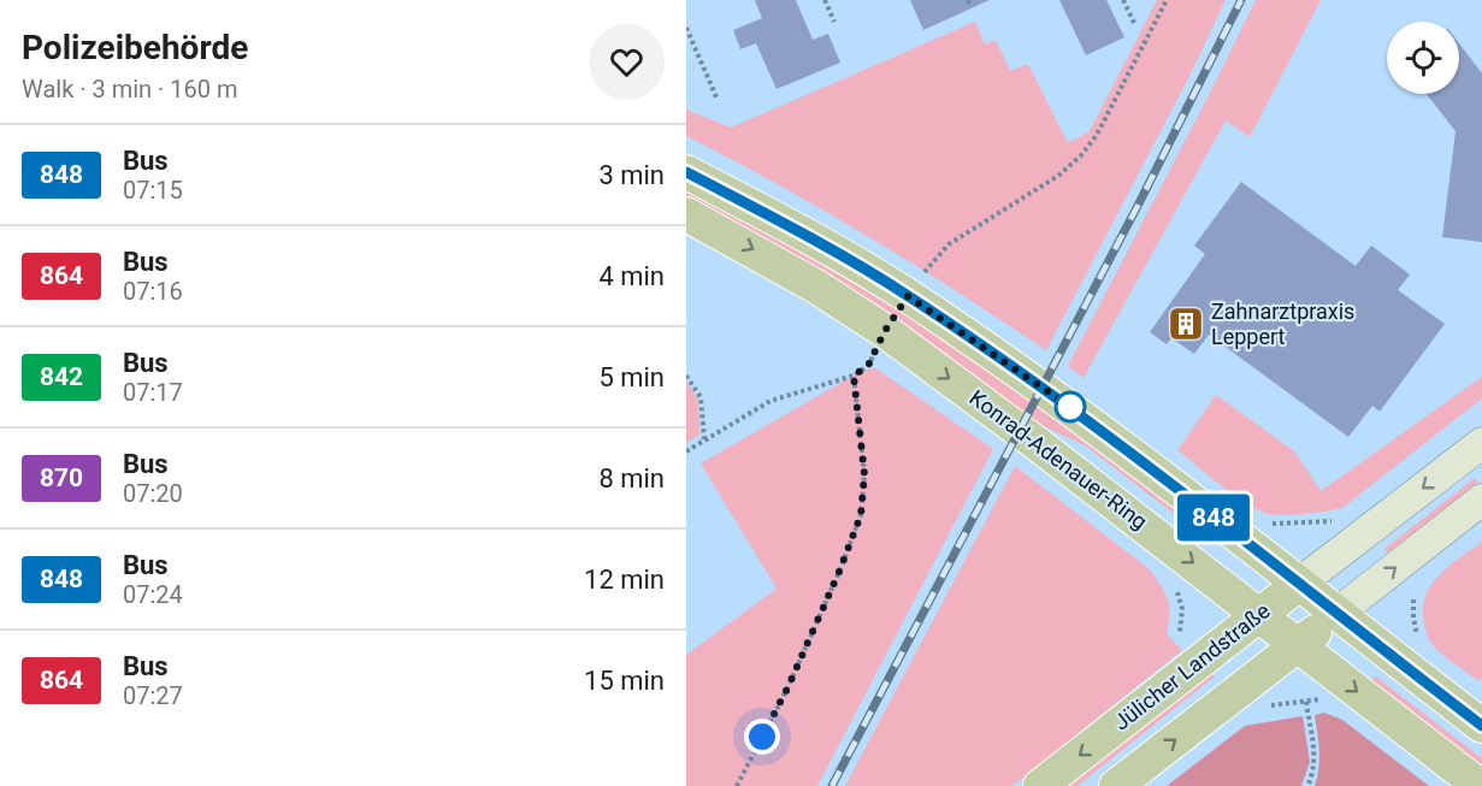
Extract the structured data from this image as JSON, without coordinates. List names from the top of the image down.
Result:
{
  "streets": {
    "main road": ["Konrad-Adenauer-Ring", "Jülicher Landstraße"]
  },
  "crossings": [
    ["Konrad-Adenauer-Ring", "Jülicher Landstraße"]
  ],
  "places": {
    "building": ["Zahnarztpraxis Leppert"]
  },
  "lines": ["bus line 848"],
  "page": {
    "heading": ["Polizeibehörde", "Walk · 3 min · 160 m"],
    "on_map": "848",
    "list": [
      {
        "mark": "848",
        "name": "Bus",
        "note": "07:15",
        "value": "3 min"
      },
      {
        "mark": "864",
        "name": "Bus",
        "note": "07:16",
        "value": "4 min"
      },
      {
        "mark": "842",
        "name": "Bus",
        "note": "07:17",
        "value": "5 min"
      },
      {
        "mark": "870",
        "name": "Bus",
        "note": "07:20",
        "value": "8 min"
      },
      {
        "mark": "848",
        "name": "Bus",
        "note": "07:24",
        "value": "12 min"
      },
      {
        "mark": "864",
        "name": "Bus",
        "note": "07:27",
        "value": "15 min"
      }
    ]
  }
}
